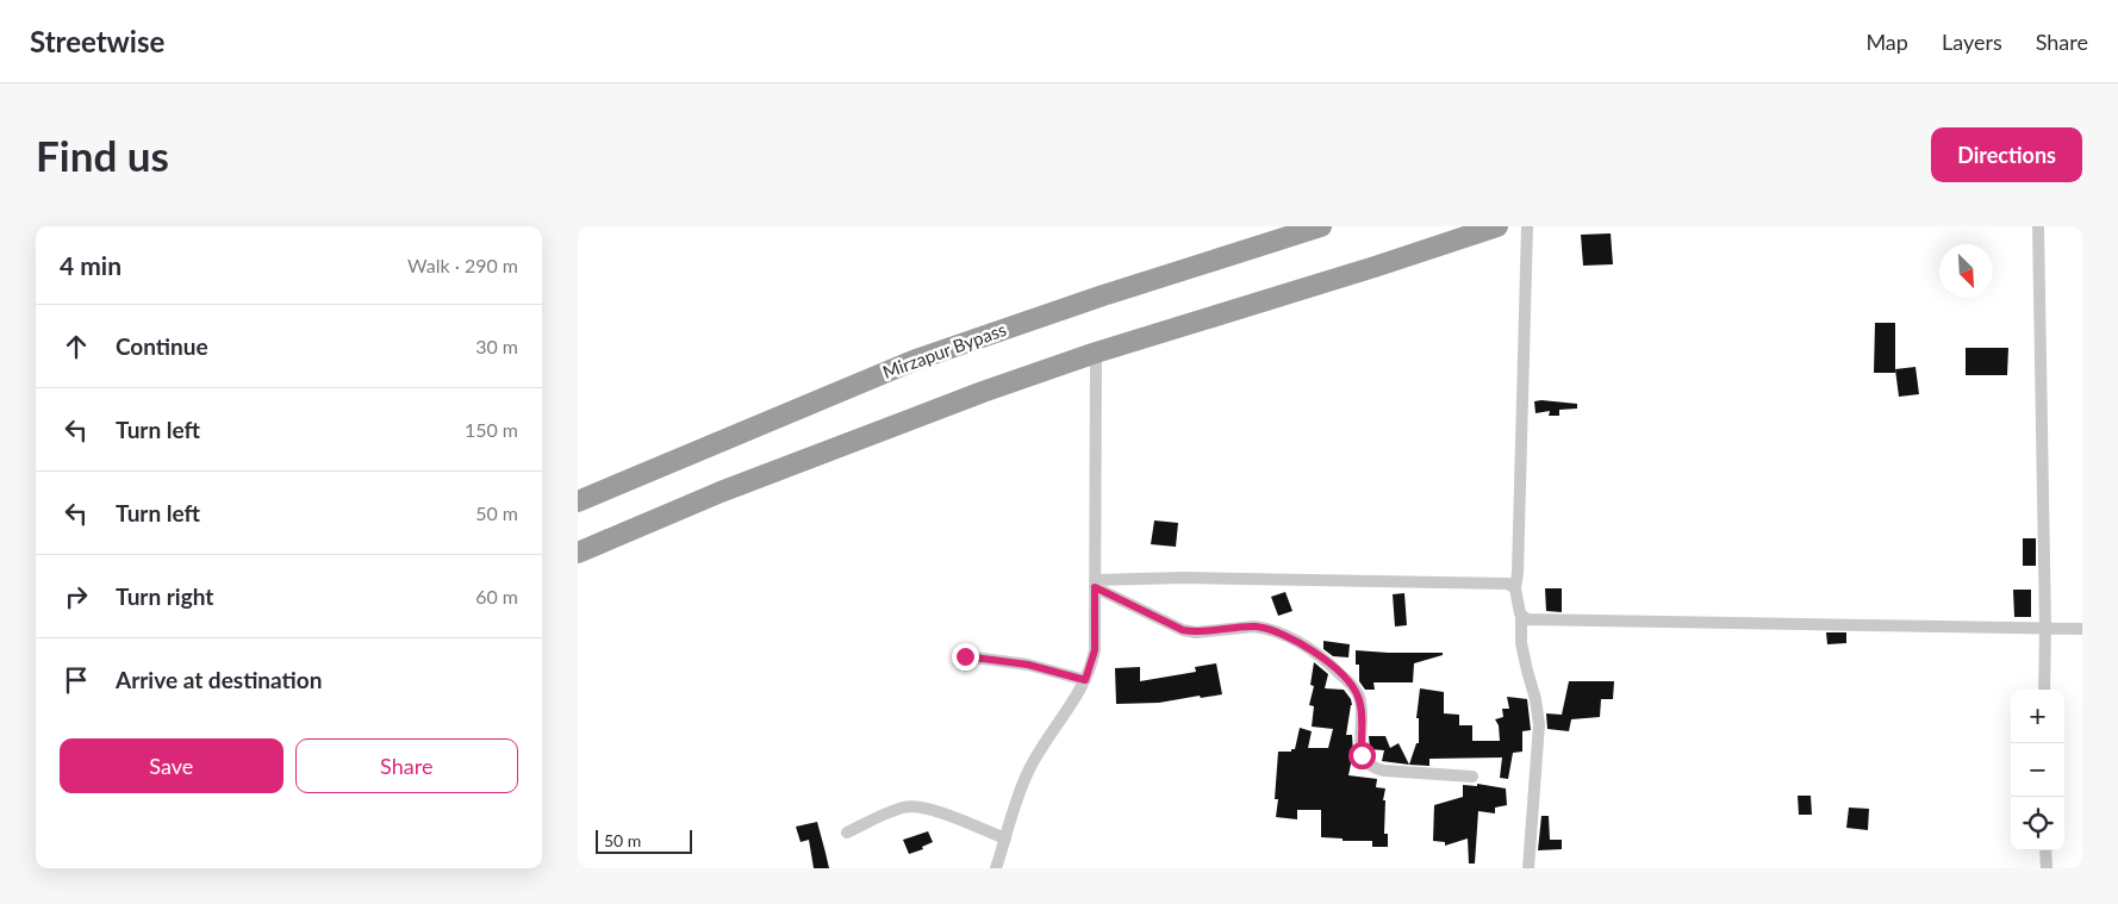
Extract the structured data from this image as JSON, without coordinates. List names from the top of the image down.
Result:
{
  "streets": {
    "highway": ["Mirzapur Bypass"]
  },
  "scale_bar": "50 m",
  "north": "bottom right",
  "page": {
    "header": "Streetwise",
    "nav": ["Map", "Layers", "Share"],
    "buttons": [
      "Directions",
      ["Save", "Share"]
    ],
    "title": "Find us",
    "heading": ["4 min", "Walk · 290 m"],
    "list": [
      ["Continue", "30 m"],
      ["Turn left", "150 m"],
      ["Turn left", "50 m"],
      ["Turn right", "60 m"],
      "Arrive at destination"
    ],
    "map_buttons": ["+", "−"],
    "scale": "50 m"
  }
}
